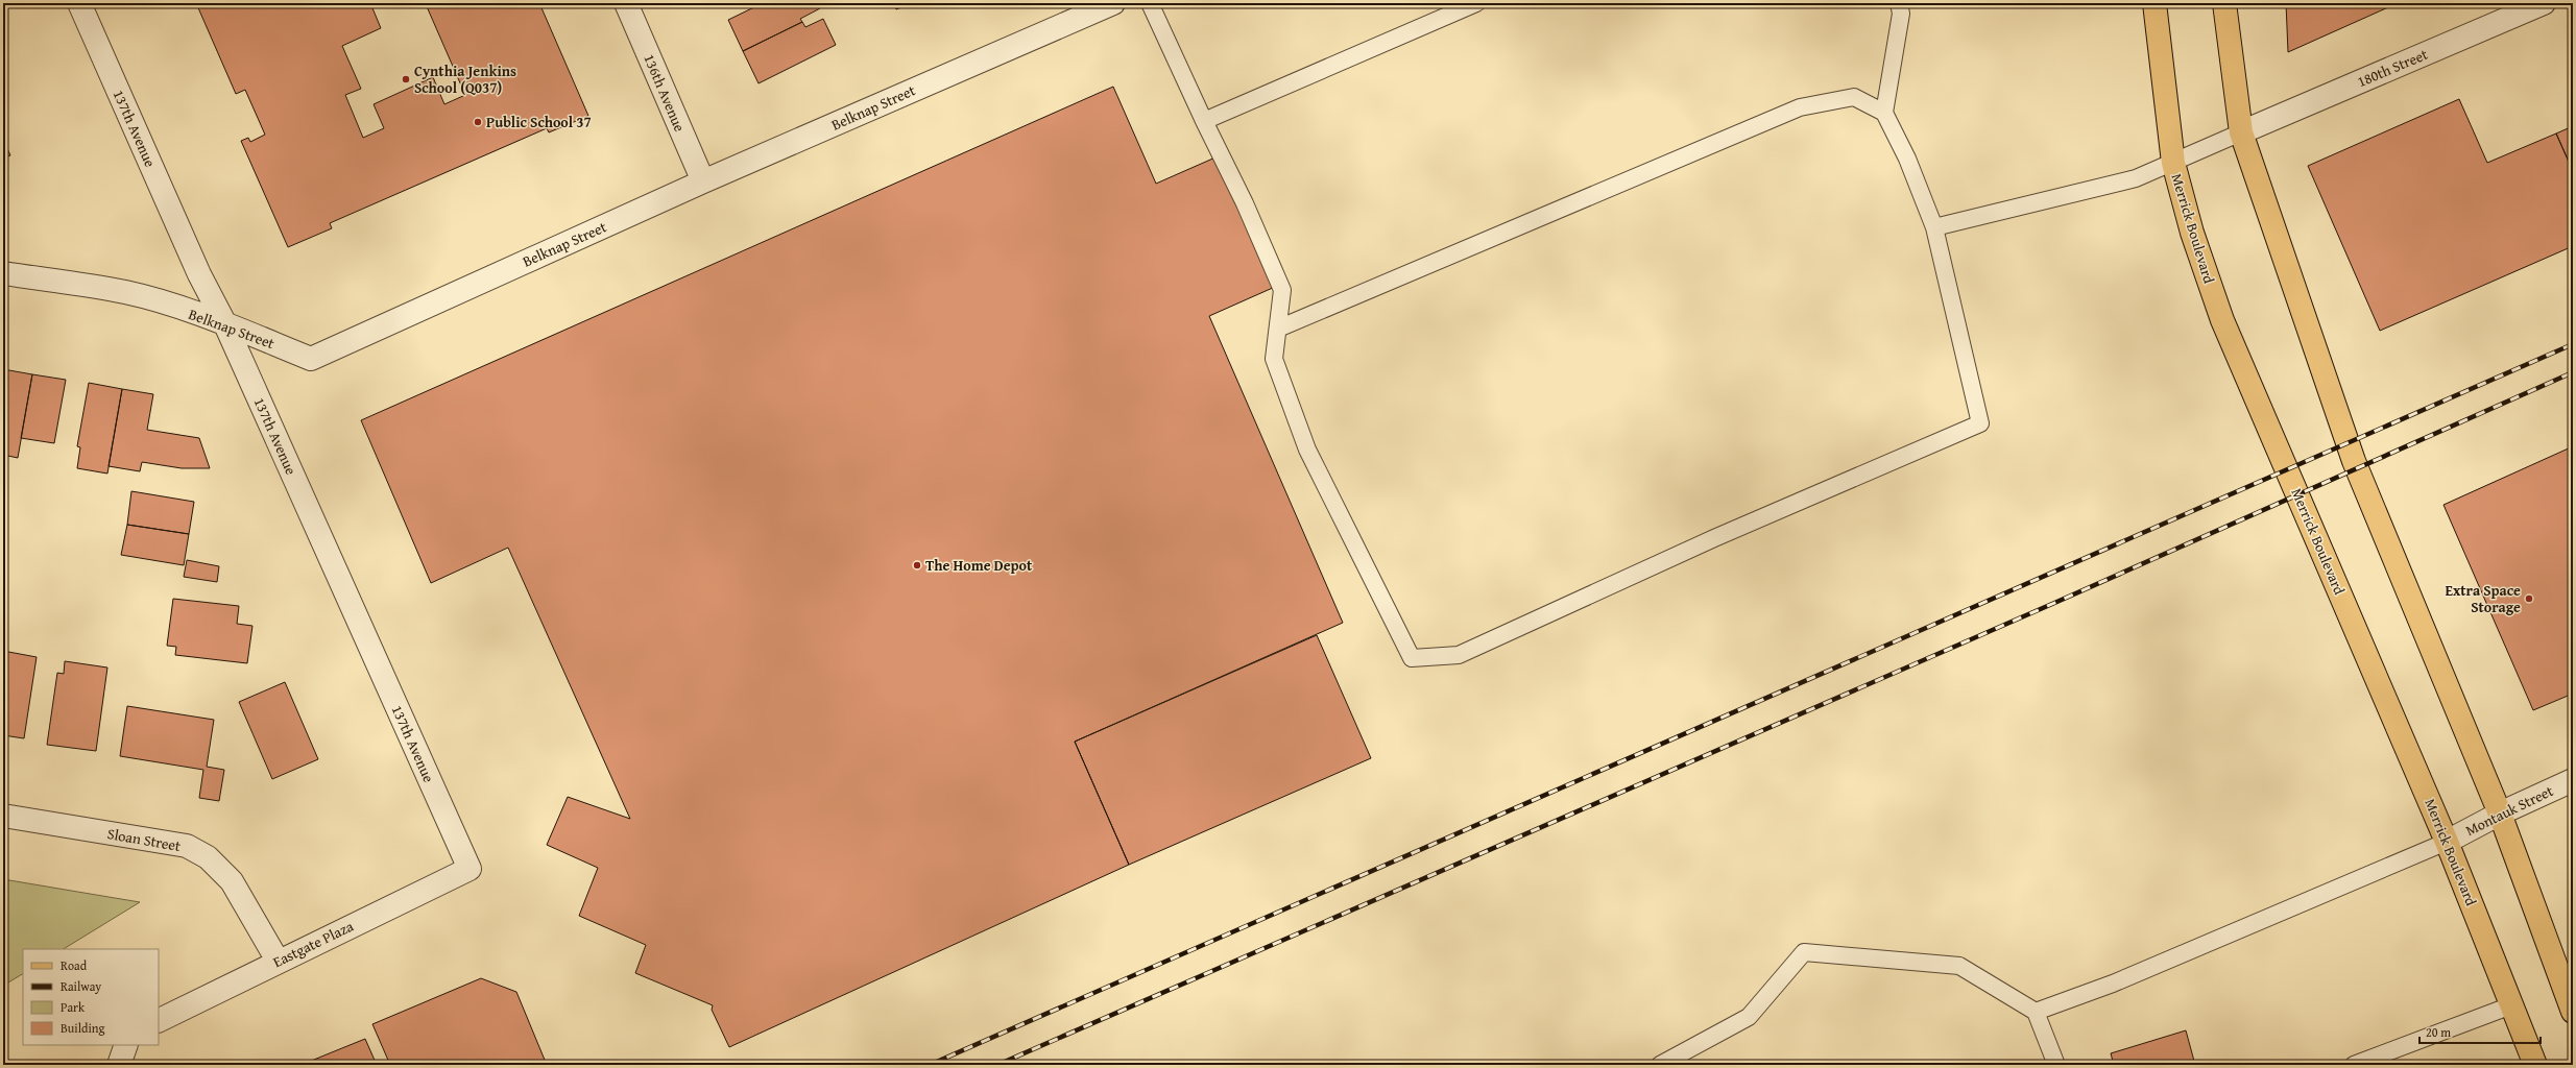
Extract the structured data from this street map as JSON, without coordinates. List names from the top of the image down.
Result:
{
  "streets": {
    "main road": ["Merrick Boulevard"],
    "street": [
      "180th Street",
      "136th Avenue",
      "Belknap Street",
      "137th Avenue",
      "Montauk Street",
      "Sloan Street",
      "Eastgate Plaza"
    ]
  },
  "crossings": [
    ["136th Avenue", "Belknap Street"],
    ["Belknap Street", "137th Avenue"],
    ["137th Avenue", "Eastgate Plaza"],
    ["Merrick Boulevard", "Montauk Street"],
    ["Sloan Street", "Eastgate Plaza"]
  ],
  "places": [
    "Cynthia Jenkins School (Q037)",
    "Public School 37",
    "The Home Depot",
    "Extra Space Storage"
  ],
  "legend": [
    "Road",
    "Railway",
    "Park",
    "Building"
  ],
  "scale_bar": "20 m"
}
